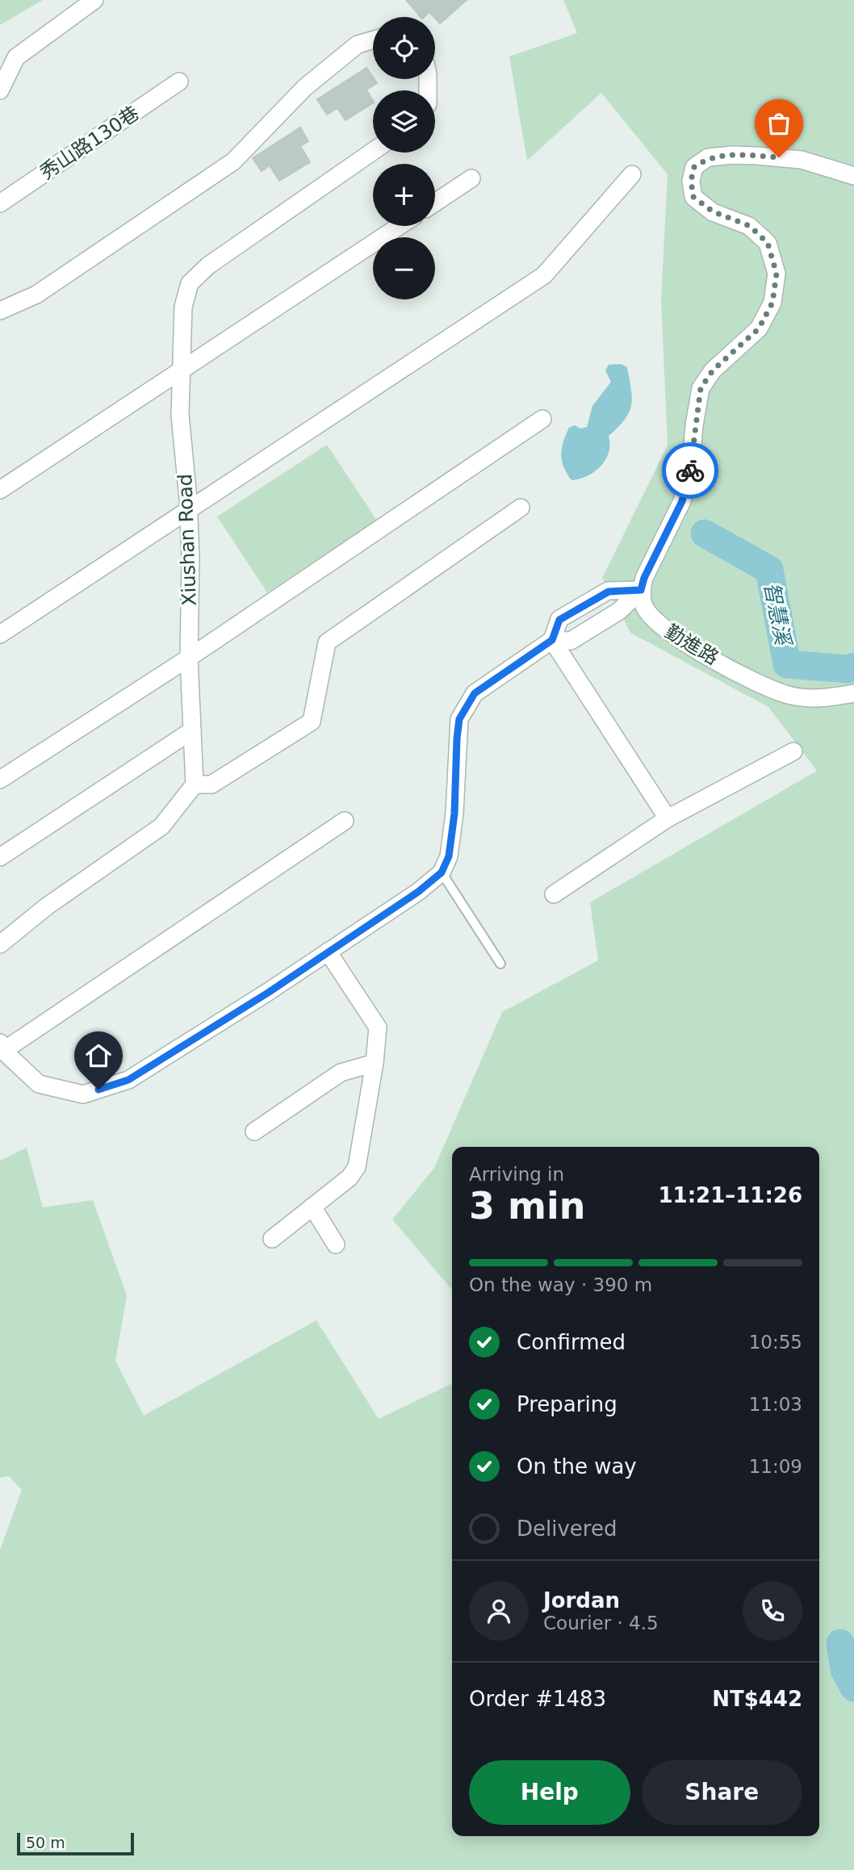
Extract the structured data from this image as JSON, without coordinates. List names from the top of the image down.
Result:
{
  "streets": {
    "street": ["秀山路130巷", "Xiushan Road", "勤進路"]
  },
  "water": ["智慧溪"],
  "scale_bar": "50 m",
  "page": {
    "map_buttons": ["+", "−"],
    "heading": ["3 min", "Arriving in", "11:21–11:26"],
    "panel": [
      "Jordan",
      "Courier · 4.5",
      "Order #1483",
      "NT$442"
    ],
    "bar": "On the way · 390 m",
    "list": [
      ["Confirmed", "10:55"],
      ["Preparing", "11:03"],
      ["On the way", "11:09"],
      "Delivered"
    ],
    "buttons": ["Help", "Share"],
    "scale": "50 m"
  }
}
